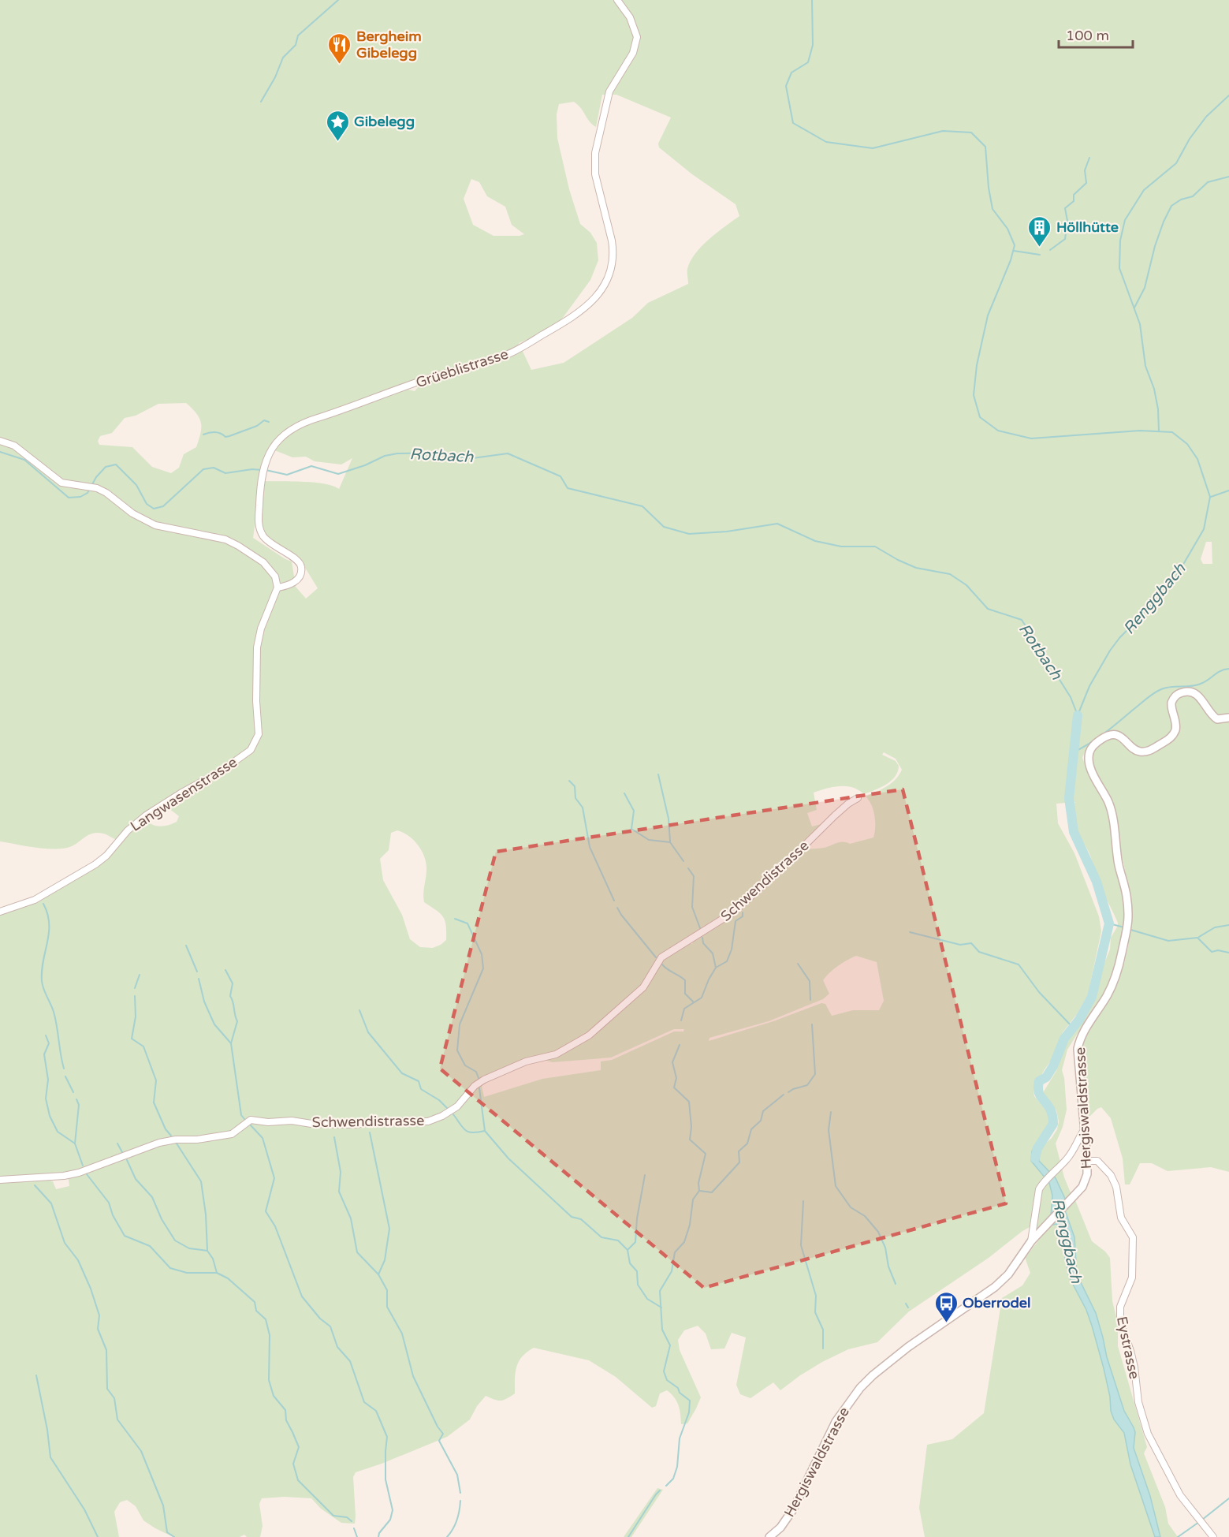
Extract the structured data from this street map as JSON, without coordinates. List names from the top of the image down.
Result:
{
  "streets": {
    "street": [
      "Grüeblistrasse",
      "Langwasenstrasse",
      "Schwendistrasse",
      "Hergiswaldstrasse",
      "Eystrasse"
    ]
  },
  "crossings": [
    ["Grüeblistrasse", "Langwasenstrasse"],
    ["Hergiswaldstrasse", "Eystrasse"]
  ],
  "water": ["Rotbach", "Renggbach"],
  "places": {
    "restaurant": ["Bergheim Gibelegg"],
    "place": ["Gibelegg"],
    "building": ["Höllhütte"],
    "bus stop": ["Oberrodel"]
  },
  "scale_bar": "100 m"
}
